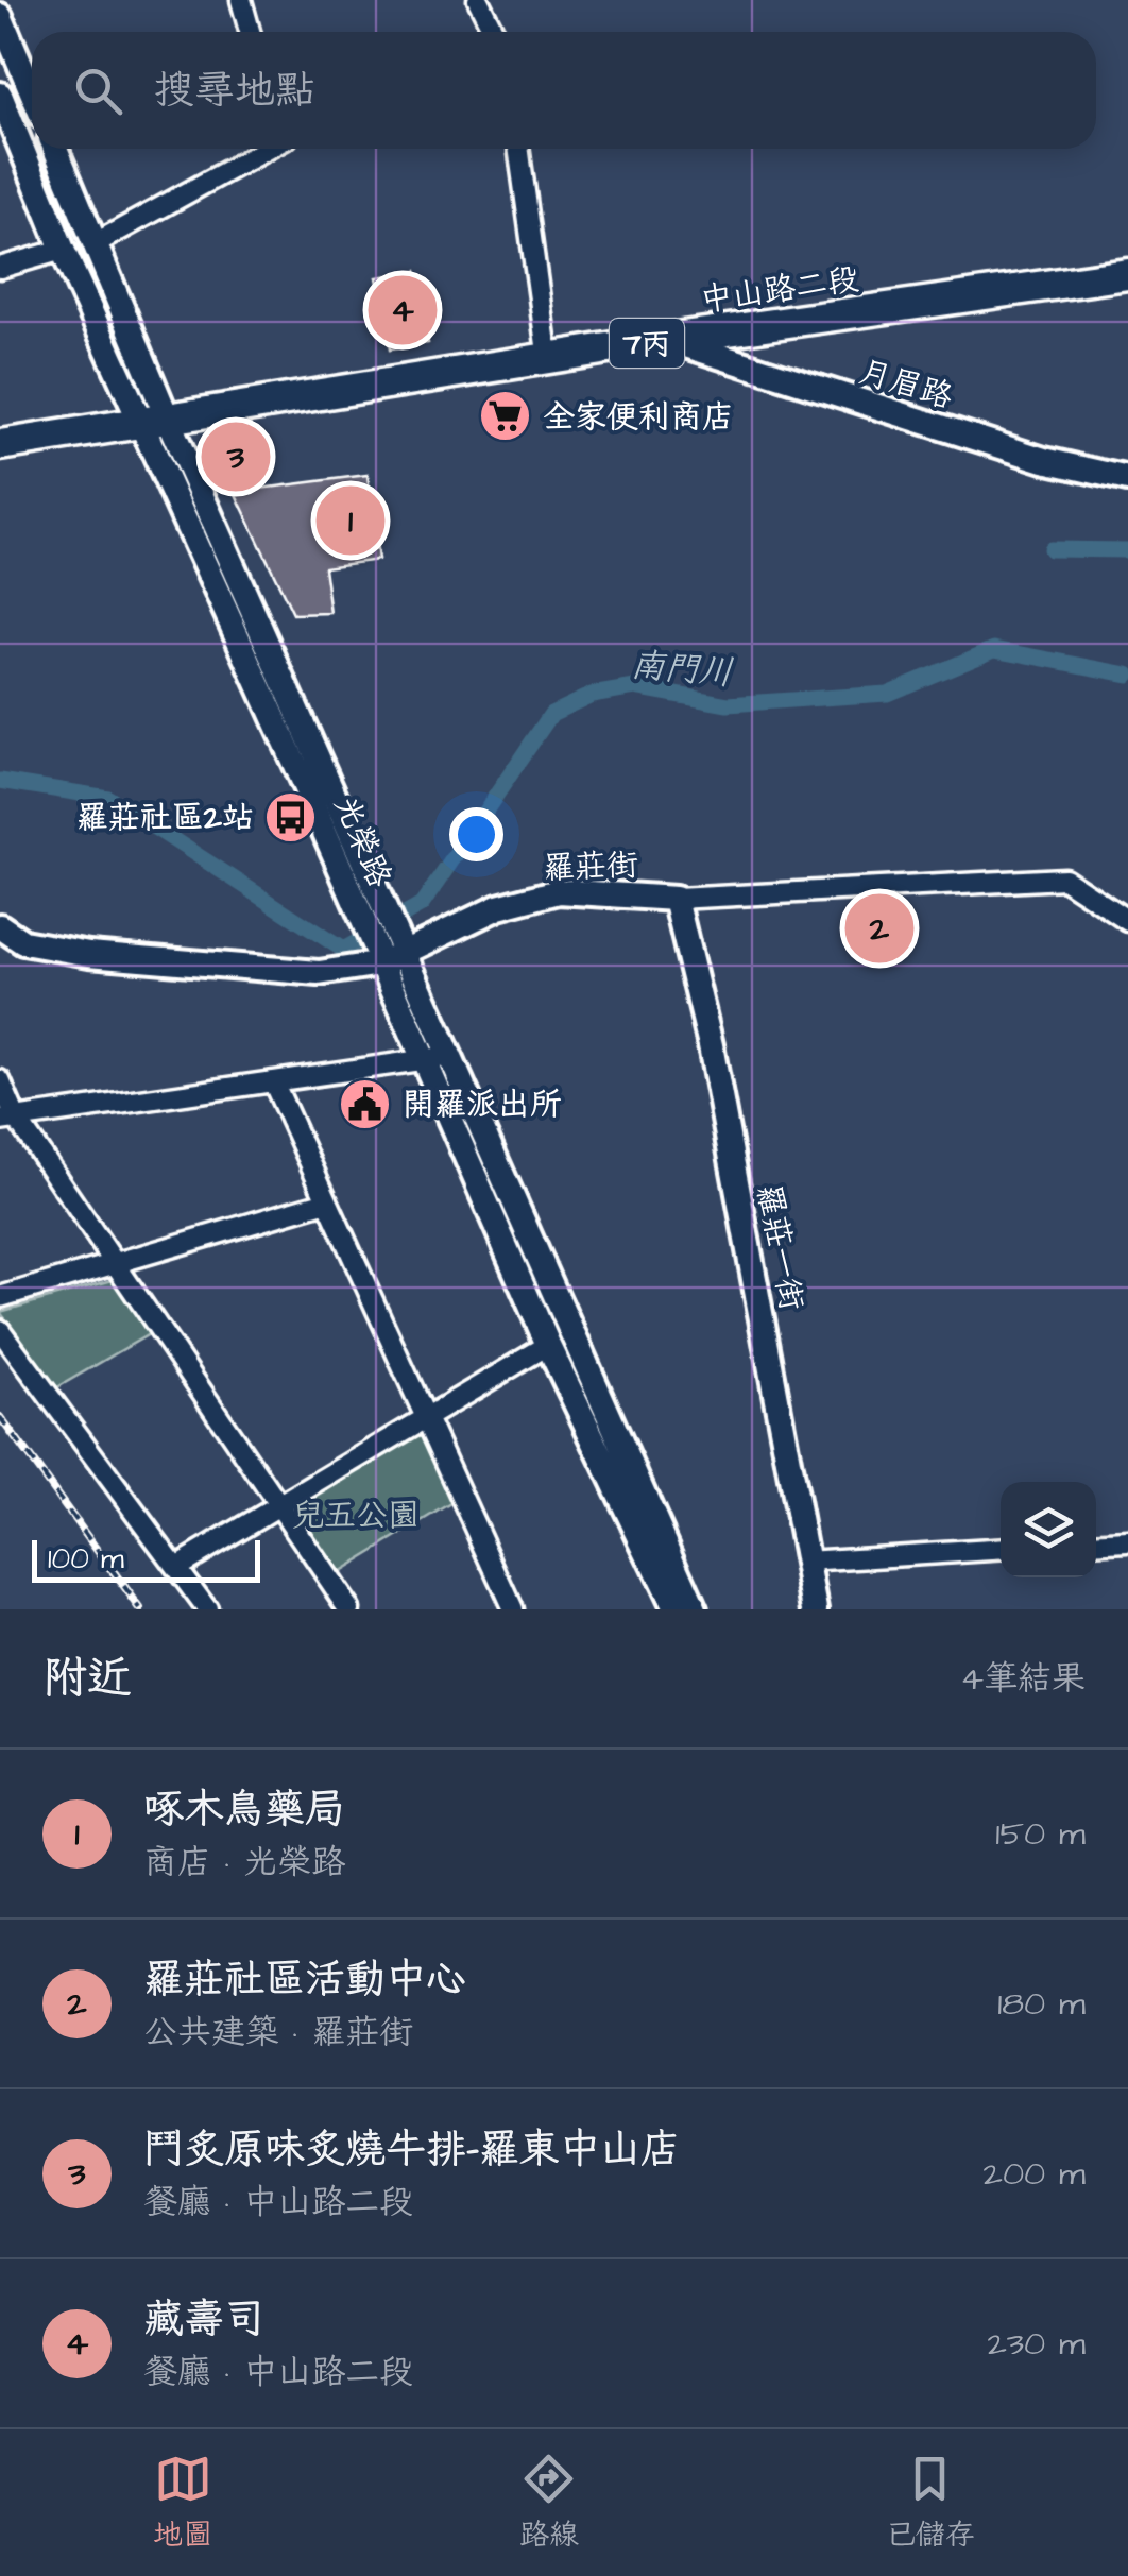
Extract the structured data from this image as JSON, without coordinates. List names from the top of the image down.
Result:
{
  "streets": {
    "main road": ["中山路二段", "7丙"],
    "street": [
      "月眉路",
      "光榮路",
      "羅莊街",
      "羅莊一街"
    ]
  },
  "crossings": [
    ["中山路二段", "月眉路"],
    ["中山路二段", "光榮路"],
    ["光榮路", "羅莊街"],
    ["羅莊街", "羅莊一街"]
  ],
  "water": ["南門川"],
  "parks": ["兒五公園"],
  "places": {
    "supermarket": ["全家便利商店"],
    "bus stop": ["羅莊社區2站"],
    "public building": ["開羅派出所"]
  },
  "scale_bar": "100 m",
  "page": {
    "search": "搜尋地點",
    "pins": [
      "4",
      "3",
      "1",
      "2"
    ],
    "scale": "100 m",
    "heading": ["附近", "4筆結果"],
    "list": [
      {
        "mark": "1",
        "name": "啄木鳥藥局",
        "note": "商店 · 光榮路",
        "value": "150 m"
      },
      {
        "mark": "2",
        "name": "羅莊社區活動中心",
        "note": "公共建築 · 羅莊街",
        "value": "180 m"
      },
      {
        "mark": "3",
        "name": "鬥炙原味炙燒牛排-羅東中山店",
        "note": "餐廳 · 中山路二段",
        "value": "200 m"
      },
      {
        "mark": "4",
        "name": "藏壽司",
        "note": "餐廳 · 中山路二段",
        "value": "230 m"
      }
    ],
    "nav": ["地圖", "路線", "已儲存"]
  }
}
